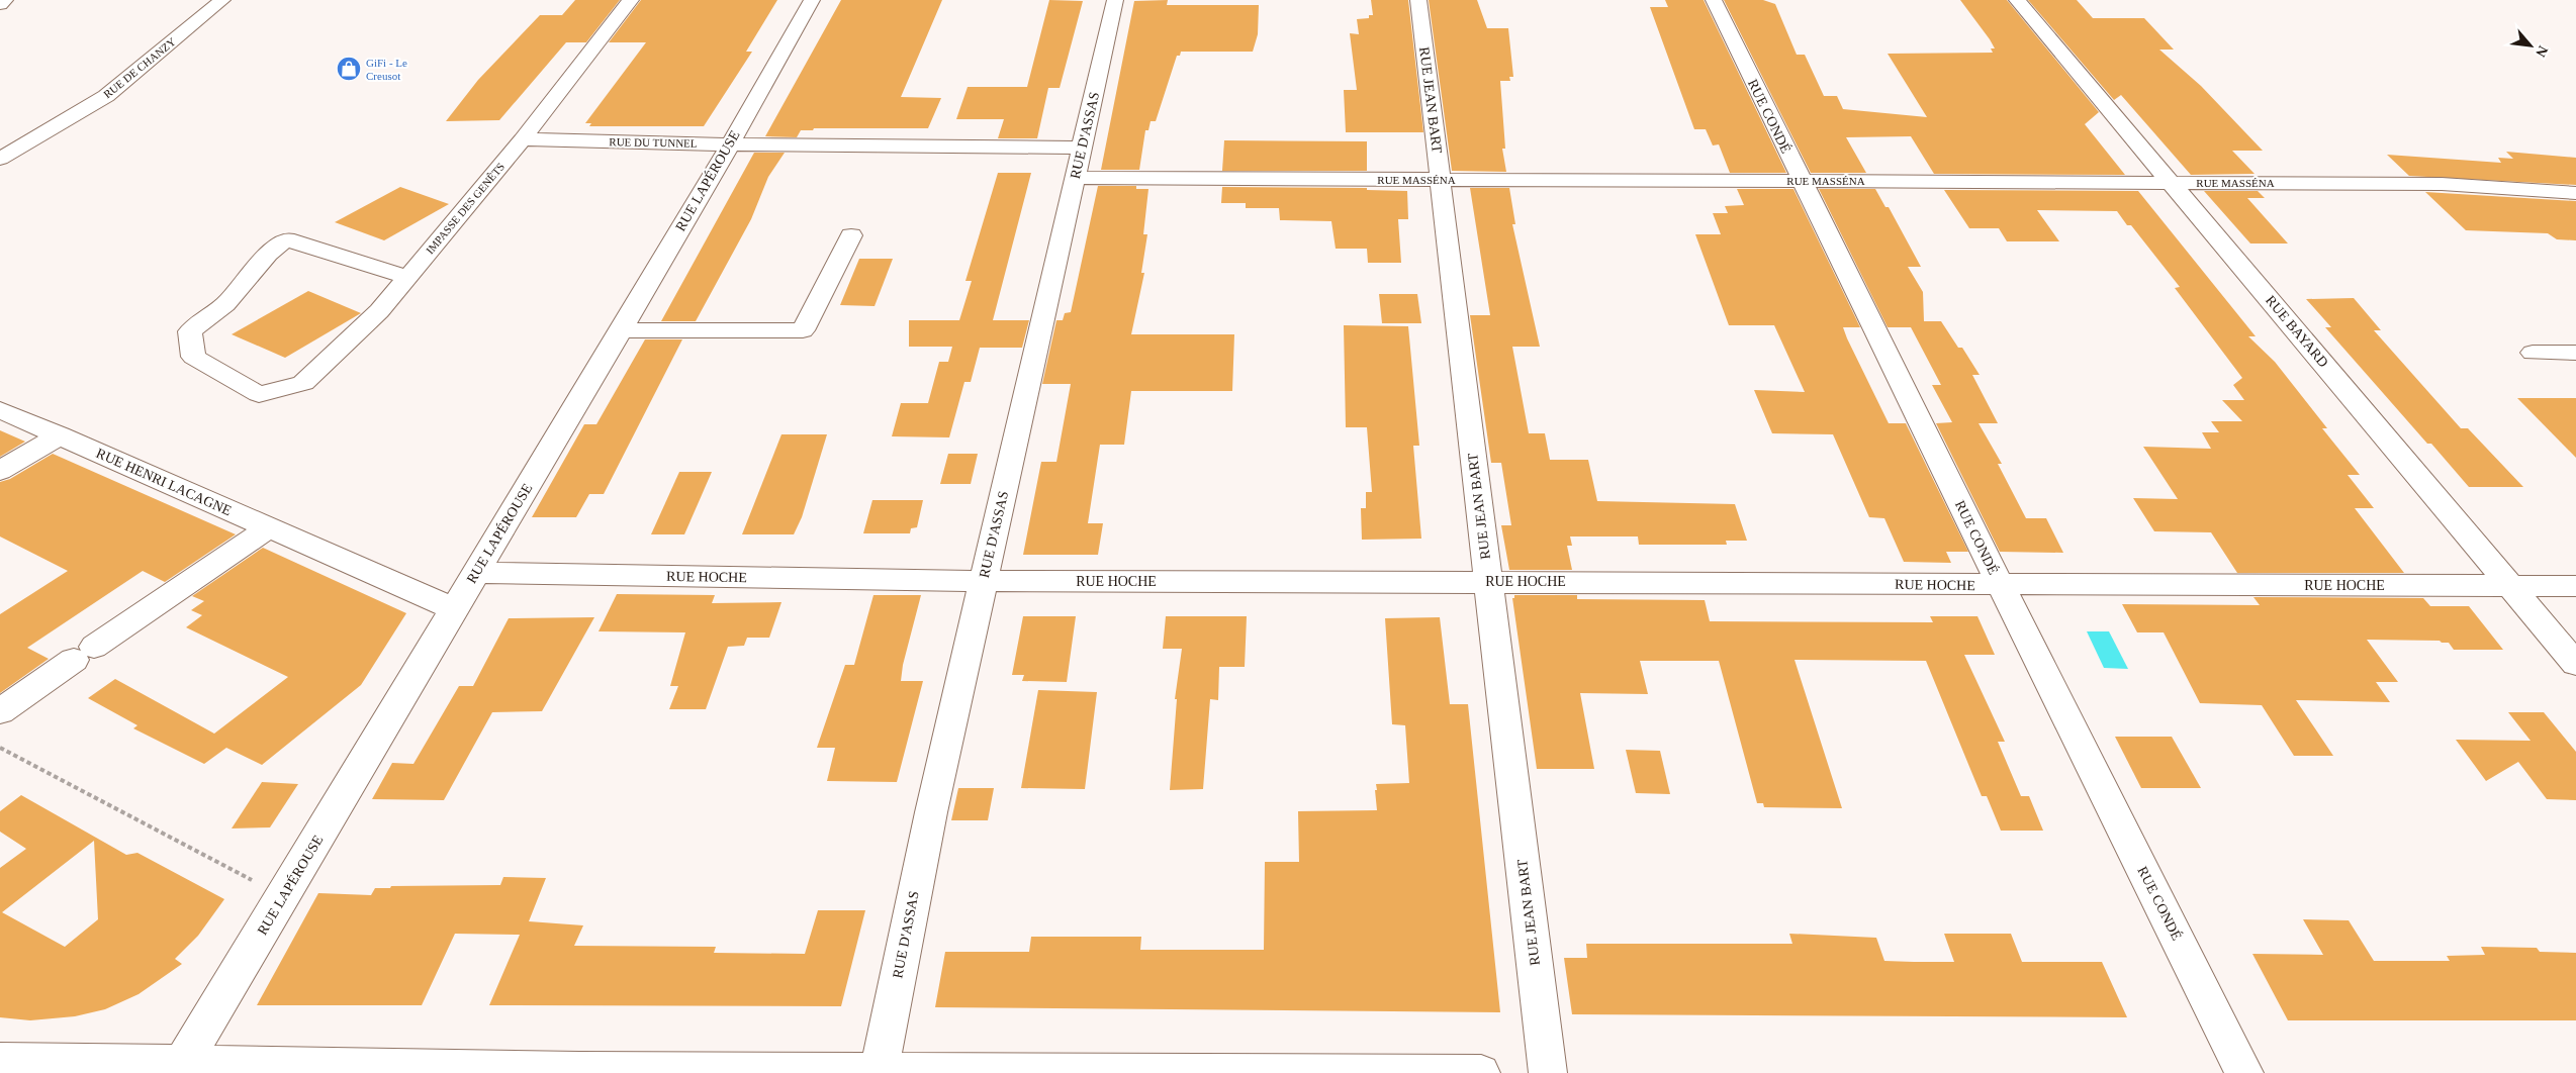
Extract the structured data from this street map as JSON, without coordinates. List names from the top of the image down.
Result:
{
  "streets": {
    "street": [
      "RUE DE CHANZY",
      "RUE JEAN BART",
      "RUE CONDÉ",
      "RUE D'ASSAS",
      "RUE DU TUNNEL",
      "RUE MASSÉNA",
      "RUE LAPÉROUSE",
      "IMPASSE DES GENÊTS",
      "RUE BAYARD",
      "RUE HENRI LACAGNE",
      "RUE HOCHE"
    ]
  },
  "crossings": [
    ["RUE JEAN BART", "RUE MASSÉNA"],
    ["RUE JEAN BART", "RUE HOCHE"],
    ["RUE CONDÉ", "RUE MASSÉNA"],
    ["RUE CONDÉ", "RUE HOCHE"],
    ["RUE D'ASSAS", "RUE DU TUNNEL"],
    ["RUE D'ASSAS", "RUE MASSÉNA"],
    ["RUE D'ASSAS", "RUE HOCHE"],
    ["RUE DU TUNNEL", "RUE LAPÉROUSE"],
    ["RUE DU TUNNEL", "IMPASSE DES GENÊTS"],
    ["RUE MASSÉNA", "RUE BAYARD"],
    ["RUE LAPÉROUSE", "RUE HENRI LACAGNE"],
    ["RUE LAPÉROUSE", "RUE HOCHE"],
    ["RUE BAYARD", "RUE HOCHE"]
  ],
  "places": {
    "shop": ["GiFi - Le Creusot"]
  },
  "north": "bottom right"
}
